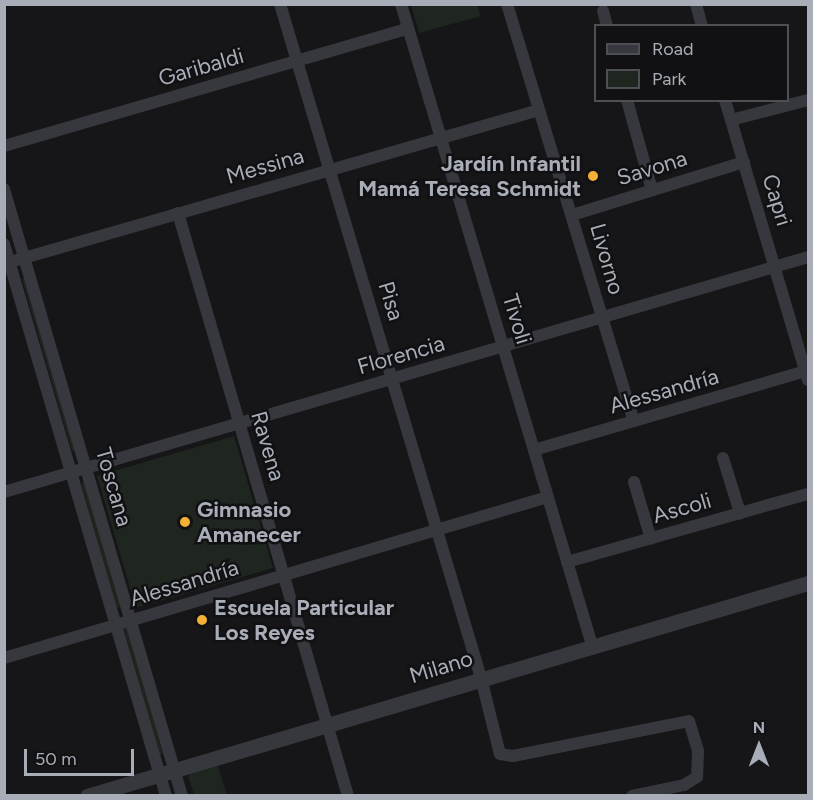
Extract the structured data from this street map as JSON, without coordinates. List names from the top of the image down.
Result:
{
  "streets": {
    "street": [
      "Garibaldi",
      "Messina",
      "Savona",
      "Capri",
      "Livorno",
      "Pisa",
      "Tivoli",
      "Florencia",
      "Alessandría",
      "Ravena",
      "Toscana",
      "Ascoli",
      "Milano"
    ]
  },
  "crossings": [
    ["Garibaldi", "Pisa"],
    ["Garibaldi", "Tivoli"],
    ["Messina", "Livorno"],
    ["Messina", "Pisa"],
    ["Messina", "Tivoli"],
    ["Messina", "Ravena"],
    ["Messina", "Toscana"],
    ["Savona", "Capri"],
    ["Savona", "Livorno"],
    ["Capri", "Florencia"],
    ["Capri", "Alessandría"],
    ["Livorno", "Florencia"],
    ["Livorno", "Alessandría"],
    ["Pisa", "Florencia"],
    ["Pisa", "Alessandría"],
    ["Pisa", "Milano"],
    ["Tivoli", "Florencia"],
    ["Tivoli", "Alessandría"],
    ["Tivoli", "Ascoli"],
    ["Tivoli", "Milano"],
    ["Florencia", "Ravena"],
    ["Florencia", "Toscana"],
    ["Alessandría", "Ravena"],
    ["Alessandría", "Toscana"],
    ["Ravena", "Milano"],
    ["Toscana", "Milano"]
  ],
  "places": ["Jardín Infantil Mamá Teresa Schmidt", "Gimnasio Amanecer", "Escuela Particular Los Reyes"],
  "legend": ["Road", "Park"],
  "scale_bar": "50 m",
  "north": "top"
}
